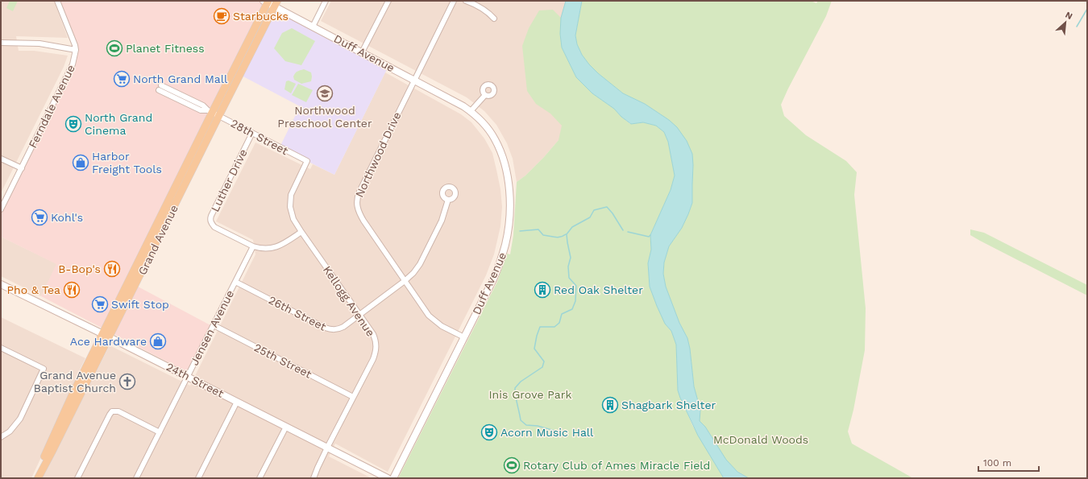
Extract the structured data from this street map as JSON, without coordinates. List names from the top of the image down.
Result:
{
  "streets": {
    "main road": ["Duff Avenue", "Grand Avenue", "24th Street"],
    "street": [
      "Ferndale Avenue",
      "28th Street",
      "Northwood Drive",
      "Luther Drive",
      "Kellogg Avenue",
      "26th Street",
      "Jensen Avenue",
      "25th Street"
    ]
  },
  "crossings": [
    ["Duff Avenue", "Northwood Drive"],
    ["Duff Avenue", "Grand Avenue"],
    ["28th Street", "Luther Drive"],
    ["28th Street", "Grand Avenue"],
    ["28th Street", "Kellogg Avenue"],
    ["Northwood Drive", "26th Street"],
    ["Luther Drive", "Kellogg Avenue"],
    ["Luther Drive", "Jensen Avenue"],
    ["Grand Avenue", "24th Street"],
    ["Kellogg Avenue", "26th Street"],
    ["Kellogg Avenue", "25th Street"],
    ["Kellogg Avenue", "24th Street"],
    ["26th Street", "Jensen Avenue"],
    ["Jensen Avenue", "25th Street"],
    ["Jensen Avenue", "24th Street"]
  ],
  "parks": ["Inis Grove Park", "McDonald Woods"],
  "places": {
    "cafe": ["Starbucks"],
    "sports": ["Planet Fitness", "Rotary Club of Ames Miracle Field"],
    "supermarket": ["North Grand Mall", "Kohl's", "Swift Stop"],
    "school or university": ["Northwood Preschool Center"],
    "theatre": ["North Grand Cinema", "Acorn Music Hall"],
    "shop": ["Harbor Freight Tools", "Ace Hardware"],
    "restaurant": ["B-Bop's", "Pho & Tea"],
    "building": ["Red Oak Shelter", "Shagbark Shelter"],
    "church": ["Grand Avenue Baptist Church"]
  },
  "scale_bar": "100 m",
  "north": "top right"
}
